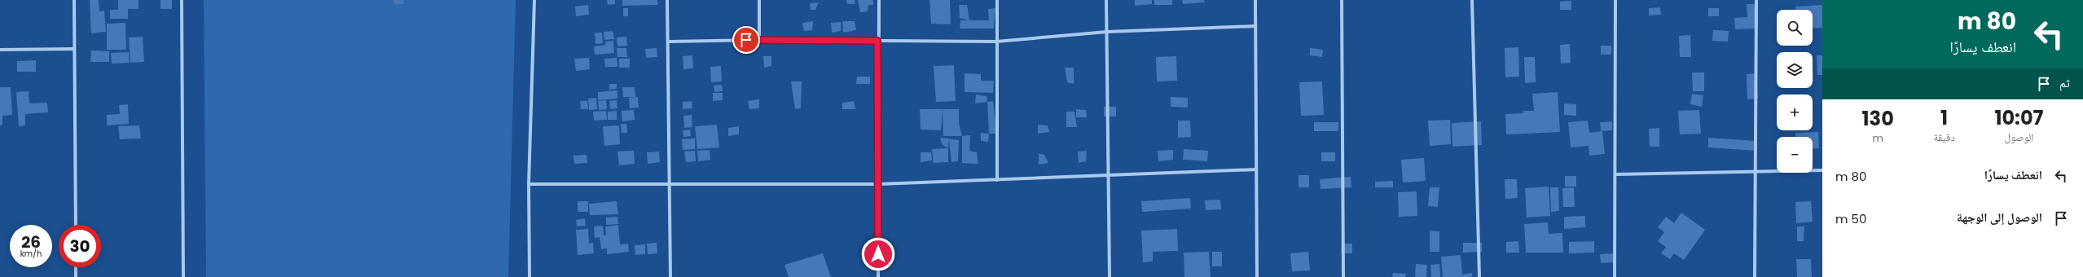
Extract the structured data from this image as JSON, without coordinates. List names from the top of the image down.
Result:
{
  "page": {
    "turn": ["80 m", "انعطف يسارًا"],
    "map_buttons": ["+", "−"],
    "then": "ثم",
    "eta": [
      "10:07",
      "الوصول",
      "1",
      "دقيقة",
      "130",
      "m"
    ],
    "list": [
      {
        "name": "انعطف يسارًا",
        "value": "80 m"
      },
      {
        "name": "الوصول إلى الوجهة",
        "value": "50 m"
      }
    ],
    "speed": "26 km/h",
    "limit": "30"
  }
}
